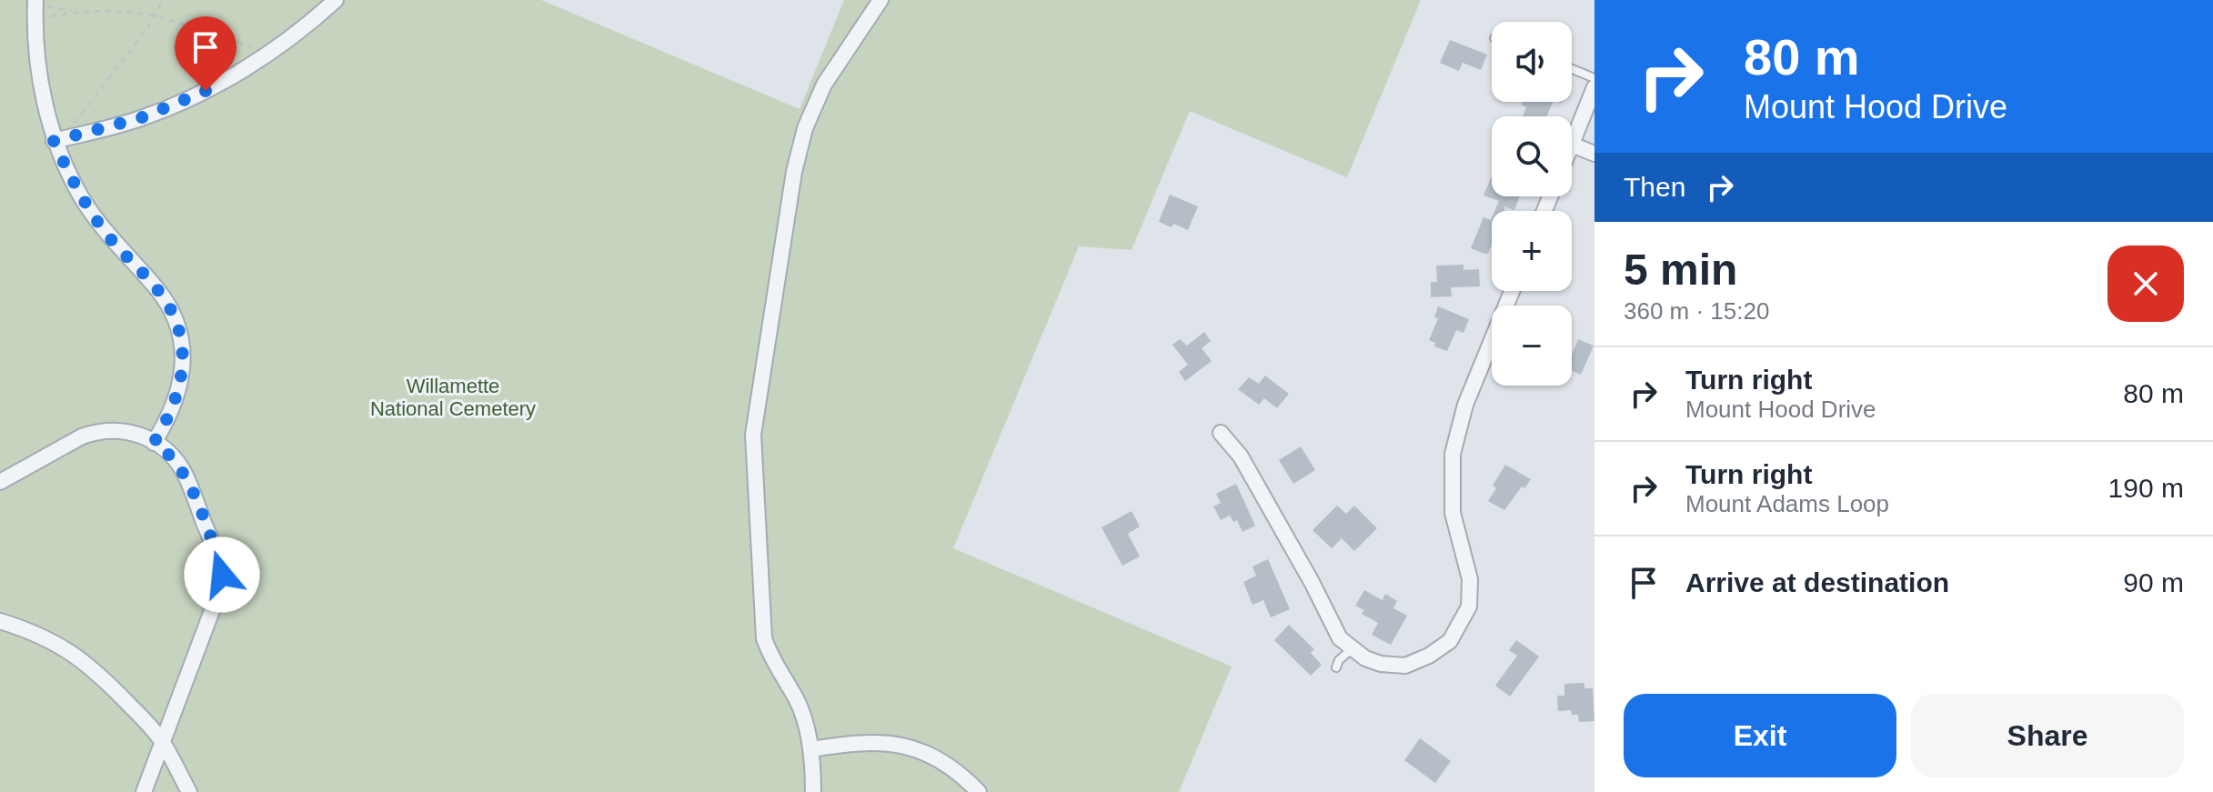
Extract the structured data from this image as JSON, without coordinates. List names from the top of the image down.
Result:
{
  "parks": ["Willamette National Cemetery"],
  "page": {
    "turn": ["80 m", "Mount Hood Drive"],
    "map_buttons": ["+", "−"],
    "then": "Then",
    "heading": ["5 min", "360 m · 15:20"],
    "list": [
      {
        "name": "Turn right",
        "note": "Mount Hood Drive",
        "value": "80 m"
      },
      {
        "name": "Turn right",
        "note": "Mount Adams Loop",
        "value": "190 m"
      },
      {
        "name": "Arrive at destination",
        "value": "90 m"
      }
    ],
    "buttons": ["Exit", "Share"]
  }
}
